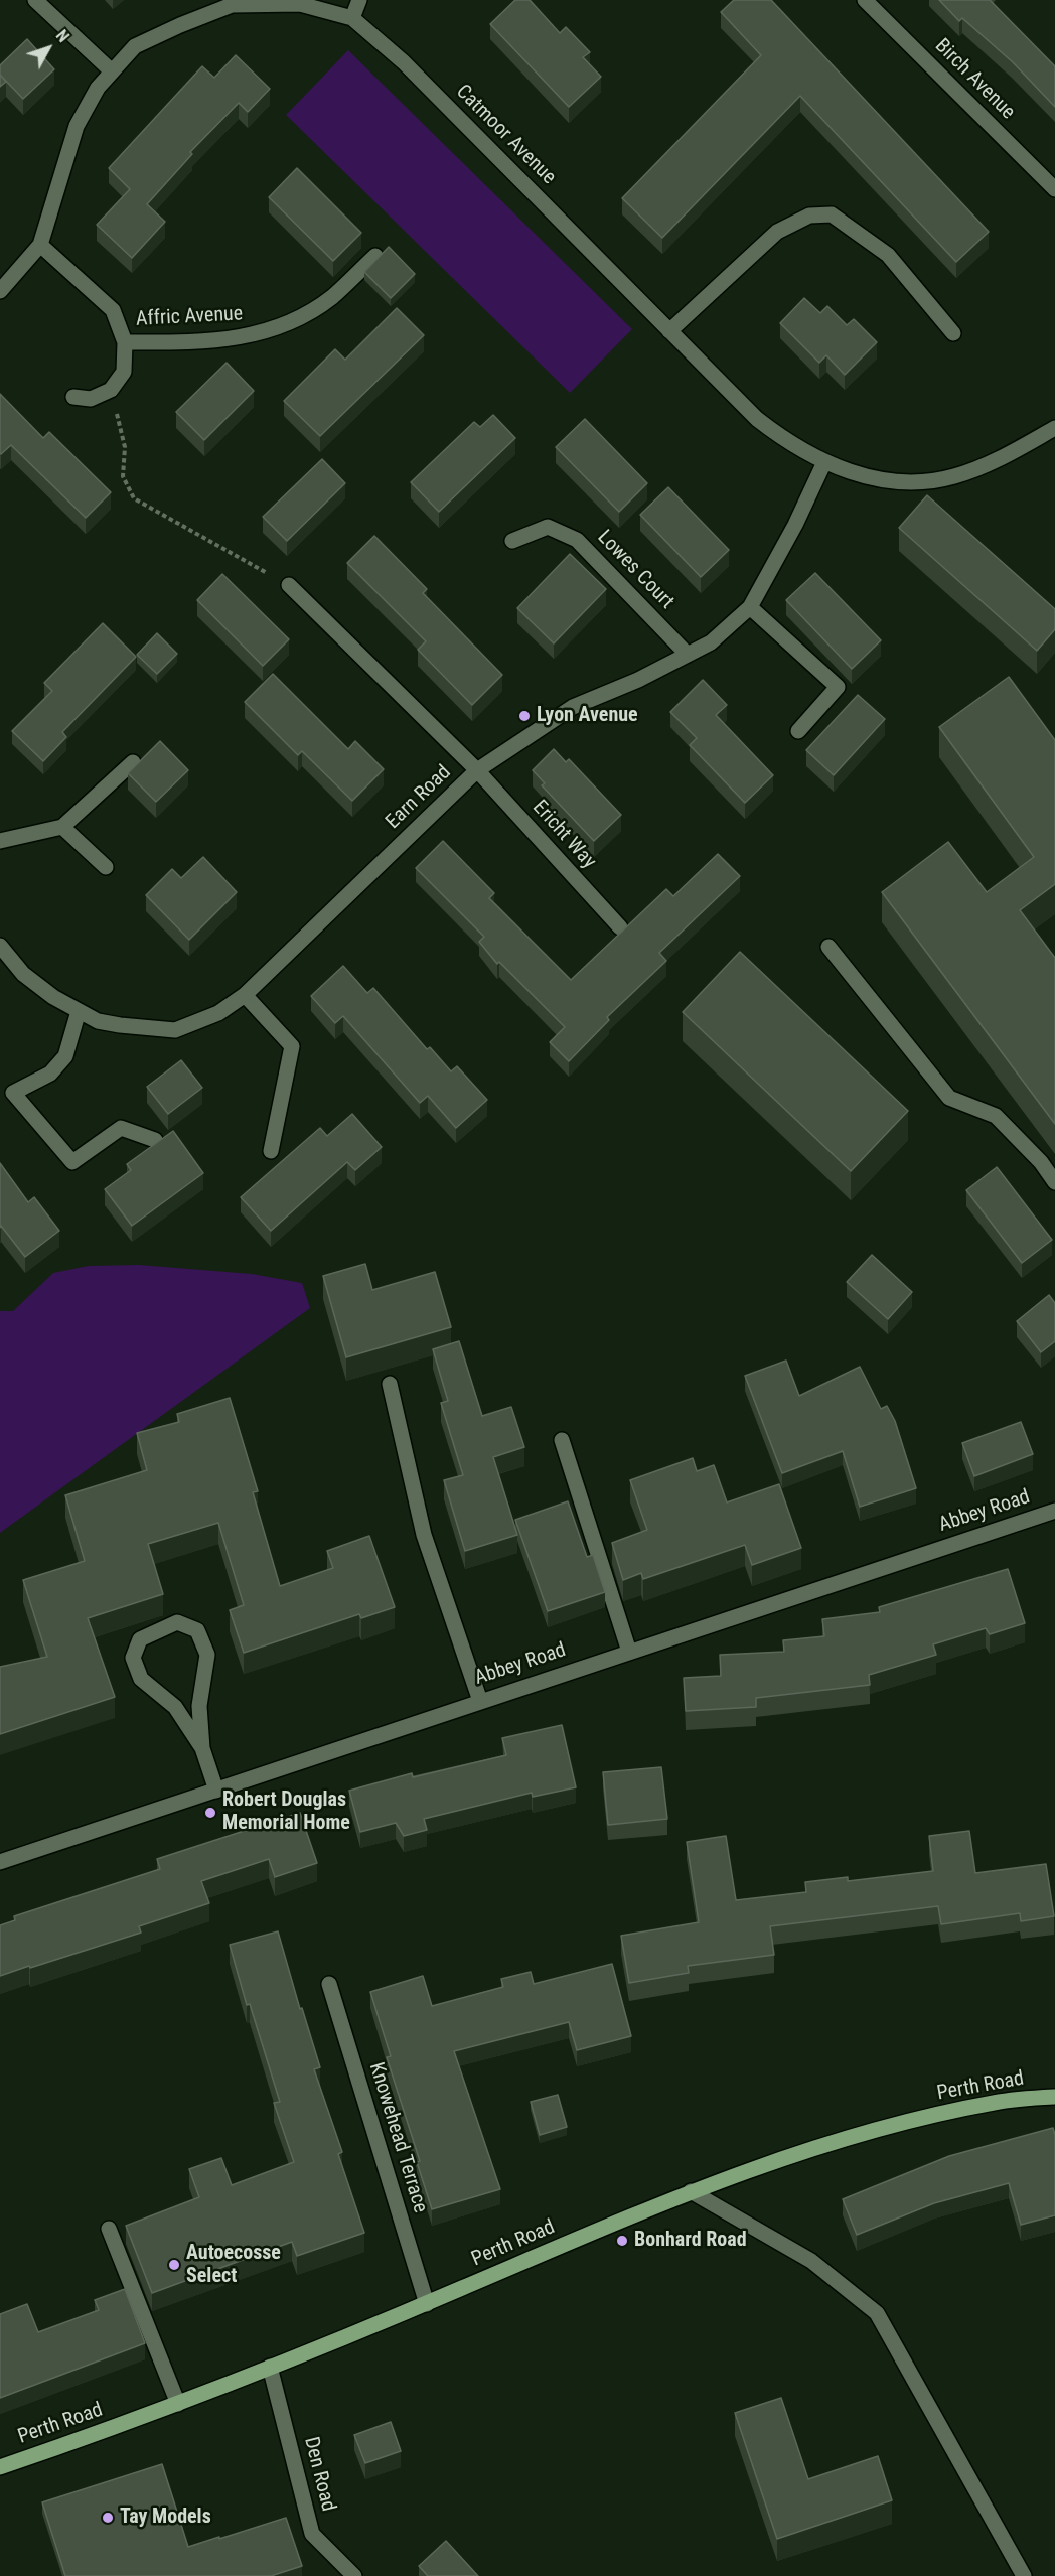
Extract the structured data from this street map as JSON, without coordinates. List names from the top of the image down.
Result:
{
  "streets": {
    "main road": ["Perth Road"],
    "street": [
      "Birch Avenue",
      "Catmoor Avenue",
      "Affric Avenue",
      "Lowes Court",
      "Earn Road",
      "Ericht Way",
      "Abbey Road",
      "Knowehead Terrace",
      "Den Road"
    ]
  },
  "crossings": [
    ["Catmoor Avenue", "Affric Avenue"],
    ["Catmoor Avenue", "Earn Road"],
    ["Lowes Court", "Earn Road"],
    ["Earn Road", "Ericht Way"],
    ["Perth Road", "Knowehead Terrace"],
    ["Perth Road", "Den Road"]
  ],
  "places": [
    "Lyon Avenue",
    "Robert Douglas Memorial Home",
    "Bonhard Road",
    "Autoecosse Select",
    "Tay Models"
  ],
  "north": "top right"
}
